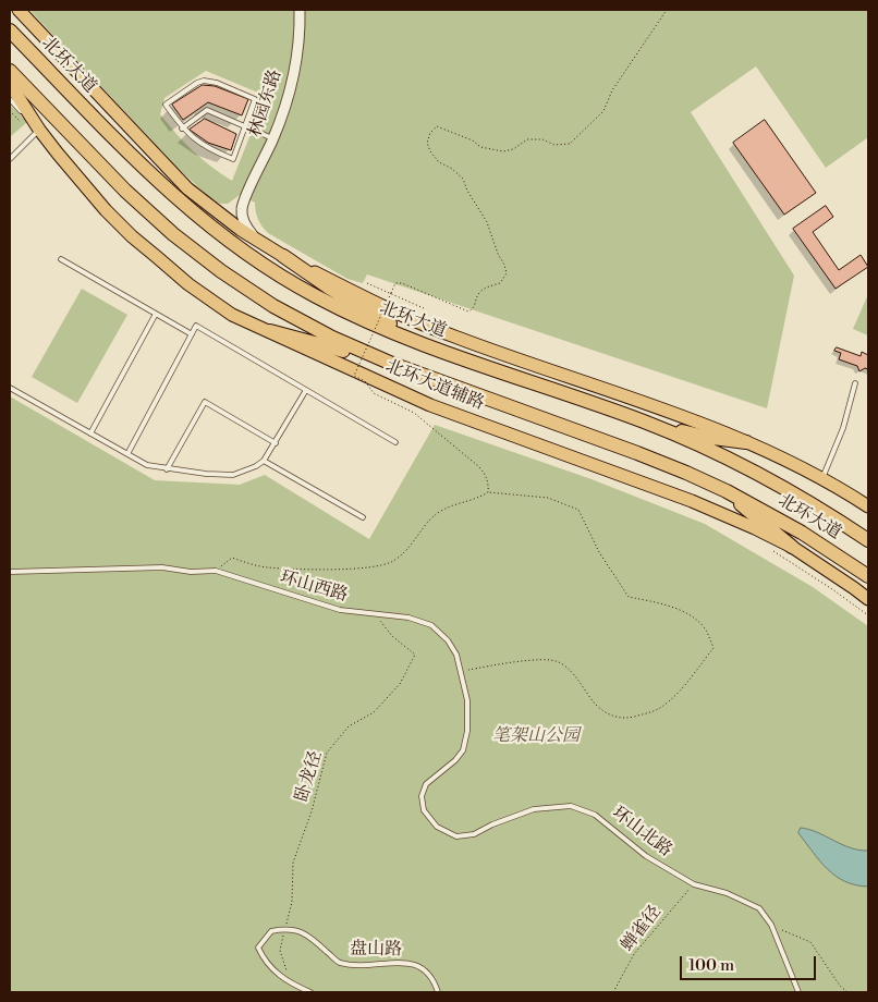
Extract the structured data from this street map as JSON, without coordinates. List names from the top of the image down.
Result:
{
  "streets": {
    "highway": ["北环大道"],
    "main road": ["北环大道辅路"],
    "street": ["林园东路"],
    "lane": ["环山西路", "环山北路", "盘山路"],
    "path": ["卧龙径", "蝉雀径"]
  },
  "crossings": [
    ["环山西路", "卧龙径"],
    ["环山西路", "环山北路"],
    ["卧龙径", "盘山路"],
    ["环山北路", "蝉雀径"]
  ],
  "parks": ["笔架山公园"],
  "scale_bar": "100 m"
}
